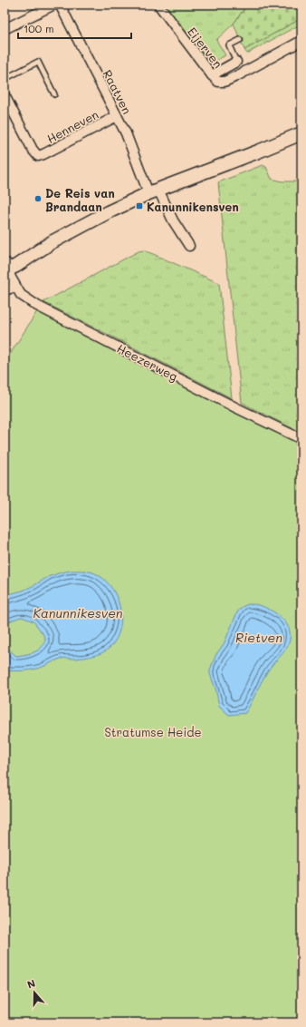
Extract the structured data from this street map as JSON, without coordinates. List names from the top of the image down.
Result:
{
  "streets": {
    "street": [
      "Eijerven",
      "Raatven",
      "Henneven",
      "Heezerweg"
    ]
  },
  "crossings": [
    ["Raatven", "Henneven"]
  ],
  "water": ["Kanunnikesven", "Rietven"],
  "parks": ["Stratumse Heide"],
  "places": {
    "other": ["De Reis van Brandaan"],
    "transit": ["Kanunnikensven"]
  },
  "scale_bar": "100 m",
  "north": "top"
}
